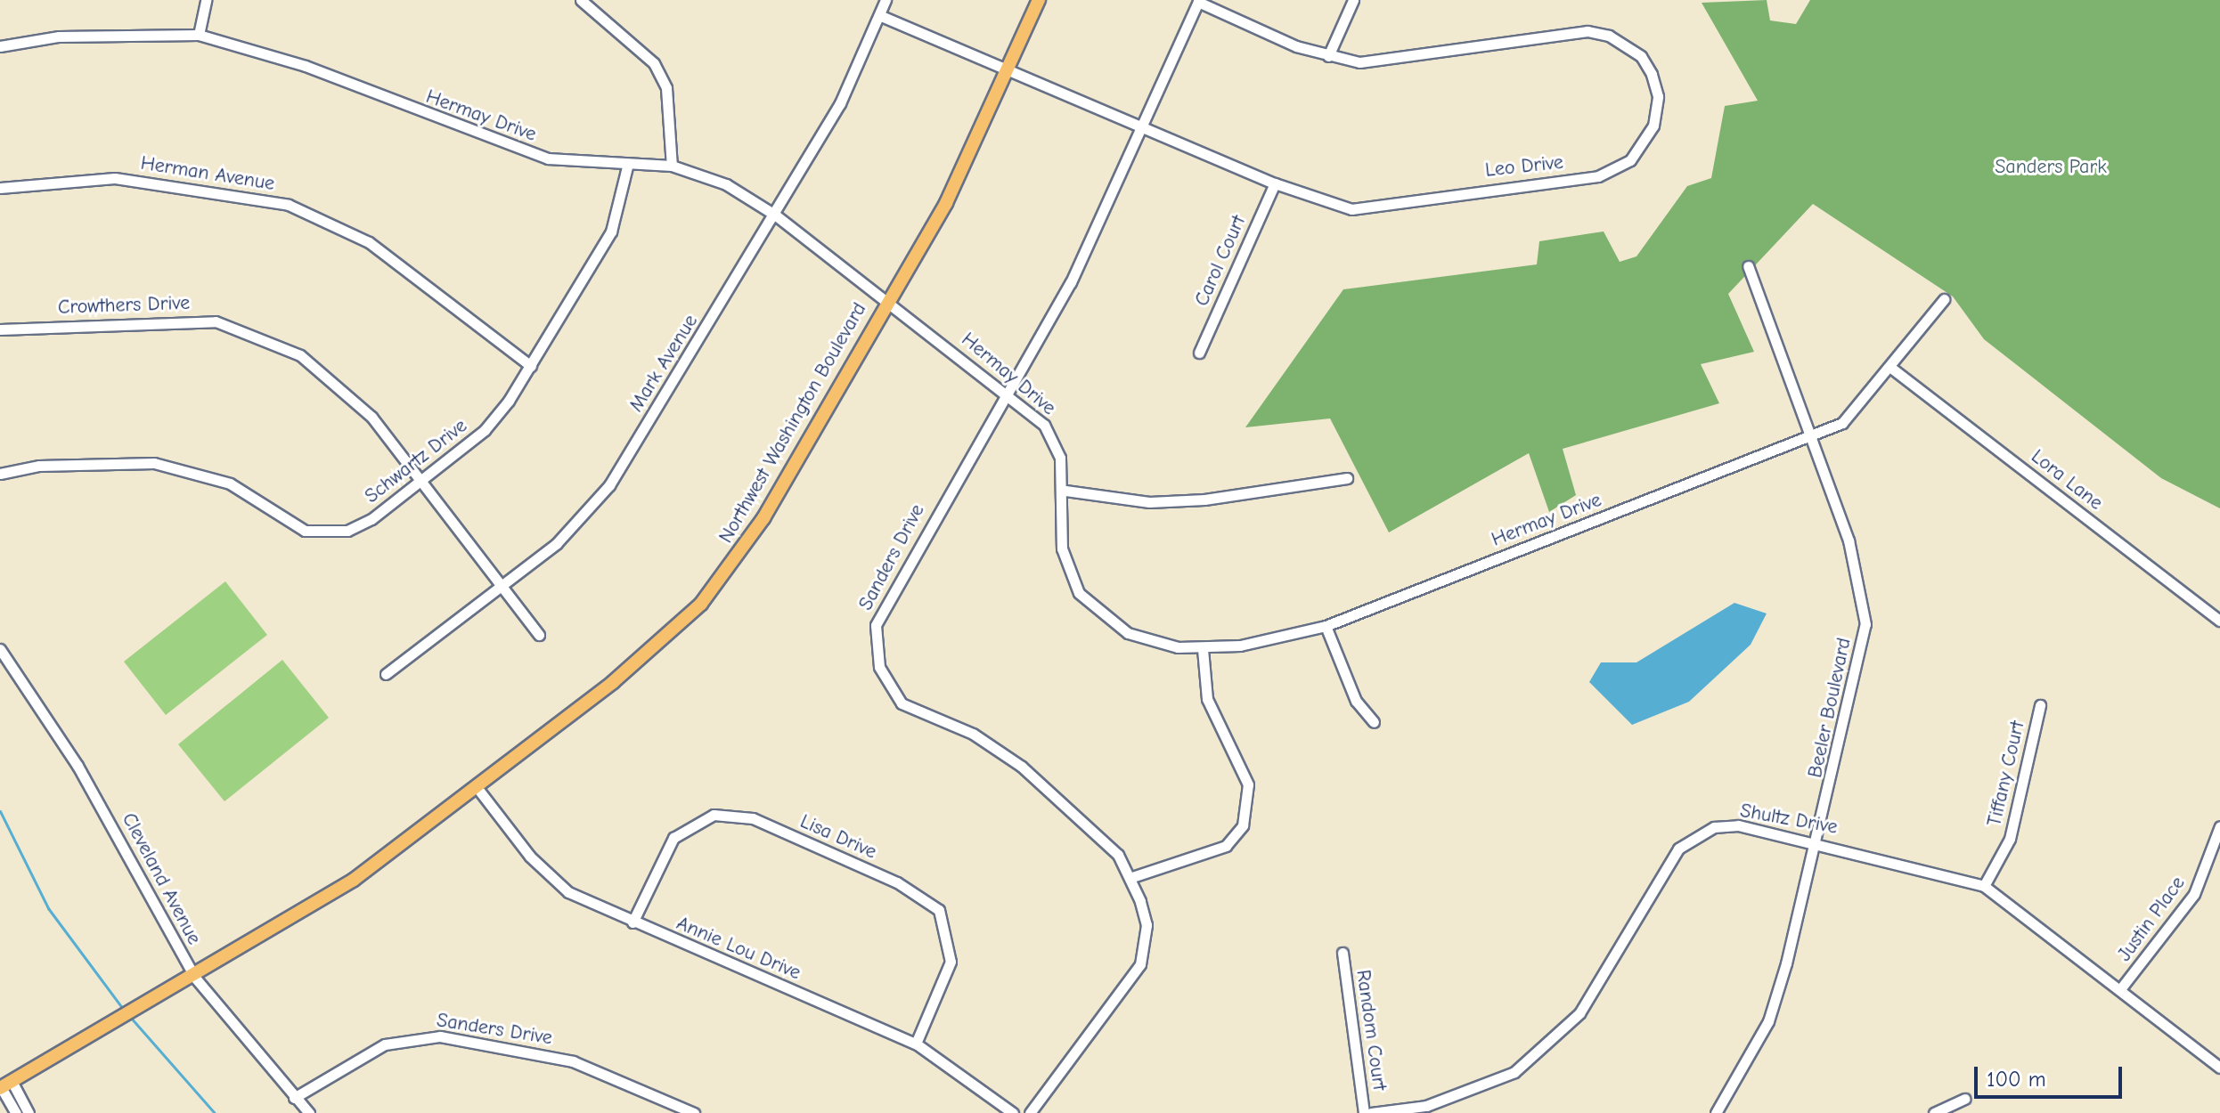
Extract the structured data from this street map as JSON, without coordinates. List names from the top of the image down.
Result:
{
  "streets": {
    "main road": ["Northwest Washington Boulevard"],
    "street": [
      "Hermay Drive",
      "Leo Drive",
      "Herman Avenue",
      "Carol Court",
      "Crowthers Drive",
      "Mark Avenue",
      "Schwartz Drive",
      "Lora Lane",
      "Sanders Drive",
      "Beeler Boulevard",
      "Tiffany Court",
      "Shultz Drive",
      "Lisa Drive",
      "Cleveland Avenue",
      "Justin Place",
      "Annie Lou Drive",
      "Random Court"
    ]
  },
  "crossings": [
    ["Hermay Drive", "Mark Avenue"],
    ["Hermay Drive", "Northwest Washington Boulevard"],
    ["Hermay Drive", "Schwartz Drive"],
    ["Hermay Drive", "Lora Lane"],
    ["Hermay Drive", "Sanders Drive"],
    ["Hermay Drive", "Beeler Boulevard"],
    ["Leo Drive", "Carol Court"],
    ["Leo Drive", "Mark Avenue"],
    ["Leo Drive", "Northwest Washington Boulevard"],
    ["Leo Drive", "Sanders Drive"],
    ["Herman Avenue", "Schwartz Drive"],
    ["Crowthers Drive", "Mark Avenue"],
    ["Crowthers Drive", "Schwartz Drive"],
    ["Northwest Washington Boulevard", "Cleveland Avenue"],
    ["Northwest Washington Boulevard", "Annie Lou Drive"],
    ["Sanders Drive", "Cleveland Avenue"],
    ["Beeler Boulevard", "Shultz Drive"],
    ["Tiffany Court", "Shultz Drive"],
    ["Shultz Drive", "Justin Place"],
    ["Lisa Drive", "Annie Lou Drive"]
  ],
  "parks": ["Sanders Park"],
  "scale_bar": "100 m"
}
